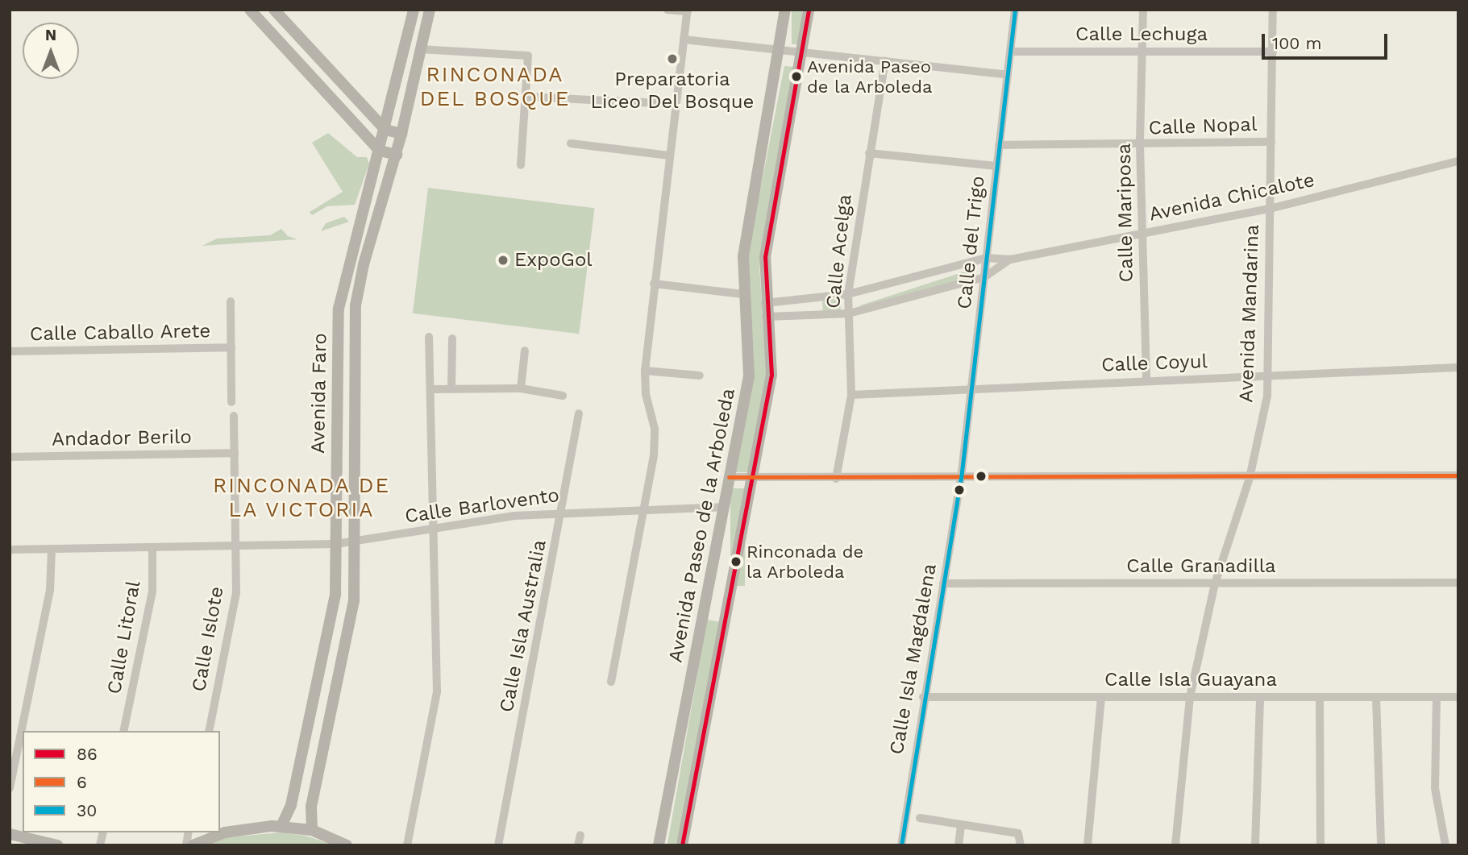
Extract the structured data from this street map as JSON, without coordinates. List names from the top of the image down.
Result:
{
  "streets": {
    "street": [
      "Calle Lechuga",
      "Calle Nopal",
      "Avenida Chicalote",
      "Calle Mariposa",
      "Calle del Trigo",
      "Calle Acelga",
      "Avenida Mandarina",
      "Calle Caballo Arete",
      "Calle Coyul",
      "Avenida Faro",
      "Andador Berilo",
      "Calle Barlovento",
      "Avenida Paseo de la Arboleda",
      "Calle Granadilla",
      "Calle Isla Australia",
      "Calle Litoral",
      "Calle Islote",
      "Calle Isla Magdalena",
      "Calle Isla Guayana"
    ]
  },
  "crossings": [
    ["Calle Lechuga", "Calle Mariposa"],
    ["Calle Lechuga", "Calle del Trigo"],
    ["Calle Lechuga", "Avenida Mandarina"],
    ["Calle Nopal", "Calle Mariposa"],
    ["Calle Nopal", "Calle del Trigo"],
    ["Calle Nopal", "Avenida Mandarina"],
    ["Avenida Chicalote", "Calle Mariposa"],
    ["Avenida Chicalote", "Calle del Trigo"],
    ["Avenida Chicalote", "Calle Acelga"],
    ["Avenida Chicalote", "Avenida Mandarina"],
    ["Avenida Chicalote", "Avenida Paseo de la Arboleda"],
    ["Calle Mariposa", "Calle Coyul"],
    ["Calle del Trigo", "Calle Coyul"],
    ["Calle del Trigo", "Calle Isla Magdalena"],
    ["Calle Acelga", "Calle Coyul"],
    ["Avenida Mandarina", "Calle Coyul"],
    ["Avenida Mandarina", "Calle Granadilla"],
    ["Avenida Mandarina", "Calle Isla Guayana"],
    ["Avenida Faro", "Calle Barlovento"],
    ["Andador Berilo", "Calle Islote"],
    ["Calle Barlovento", "Avenida Paseo de la Arboleda"],
    ["Calle Barlovento", "Calle Isla Australia"],
    ["Calle Barlovento", "Calle Litoral"],
    ["Calle Barlovento", "Calle Islote"],
    ["Calle Granadilla", "Calle Isla Magdalena"],
    ["Calle Isla Magdalena", "Calle Isla Guayana"]
  ],
  "districts": ["RINCONADA DEL BOSQUE", "RINCONADA DE LA VICTORIA"],
  "places": [
    "Preparatoria Liceo Del Bosque",
    "Avenida Paseo de la Arboleda",
    "ExpoGol",
    "Rinconada de la Arboleda"
  ],
  "lines": ["transit line 86", "transit line 30", "transit line 6"],
  "legend": ["86", "6", "30"],
  "scale_bar": "100 m",
  "north": "top"
}
